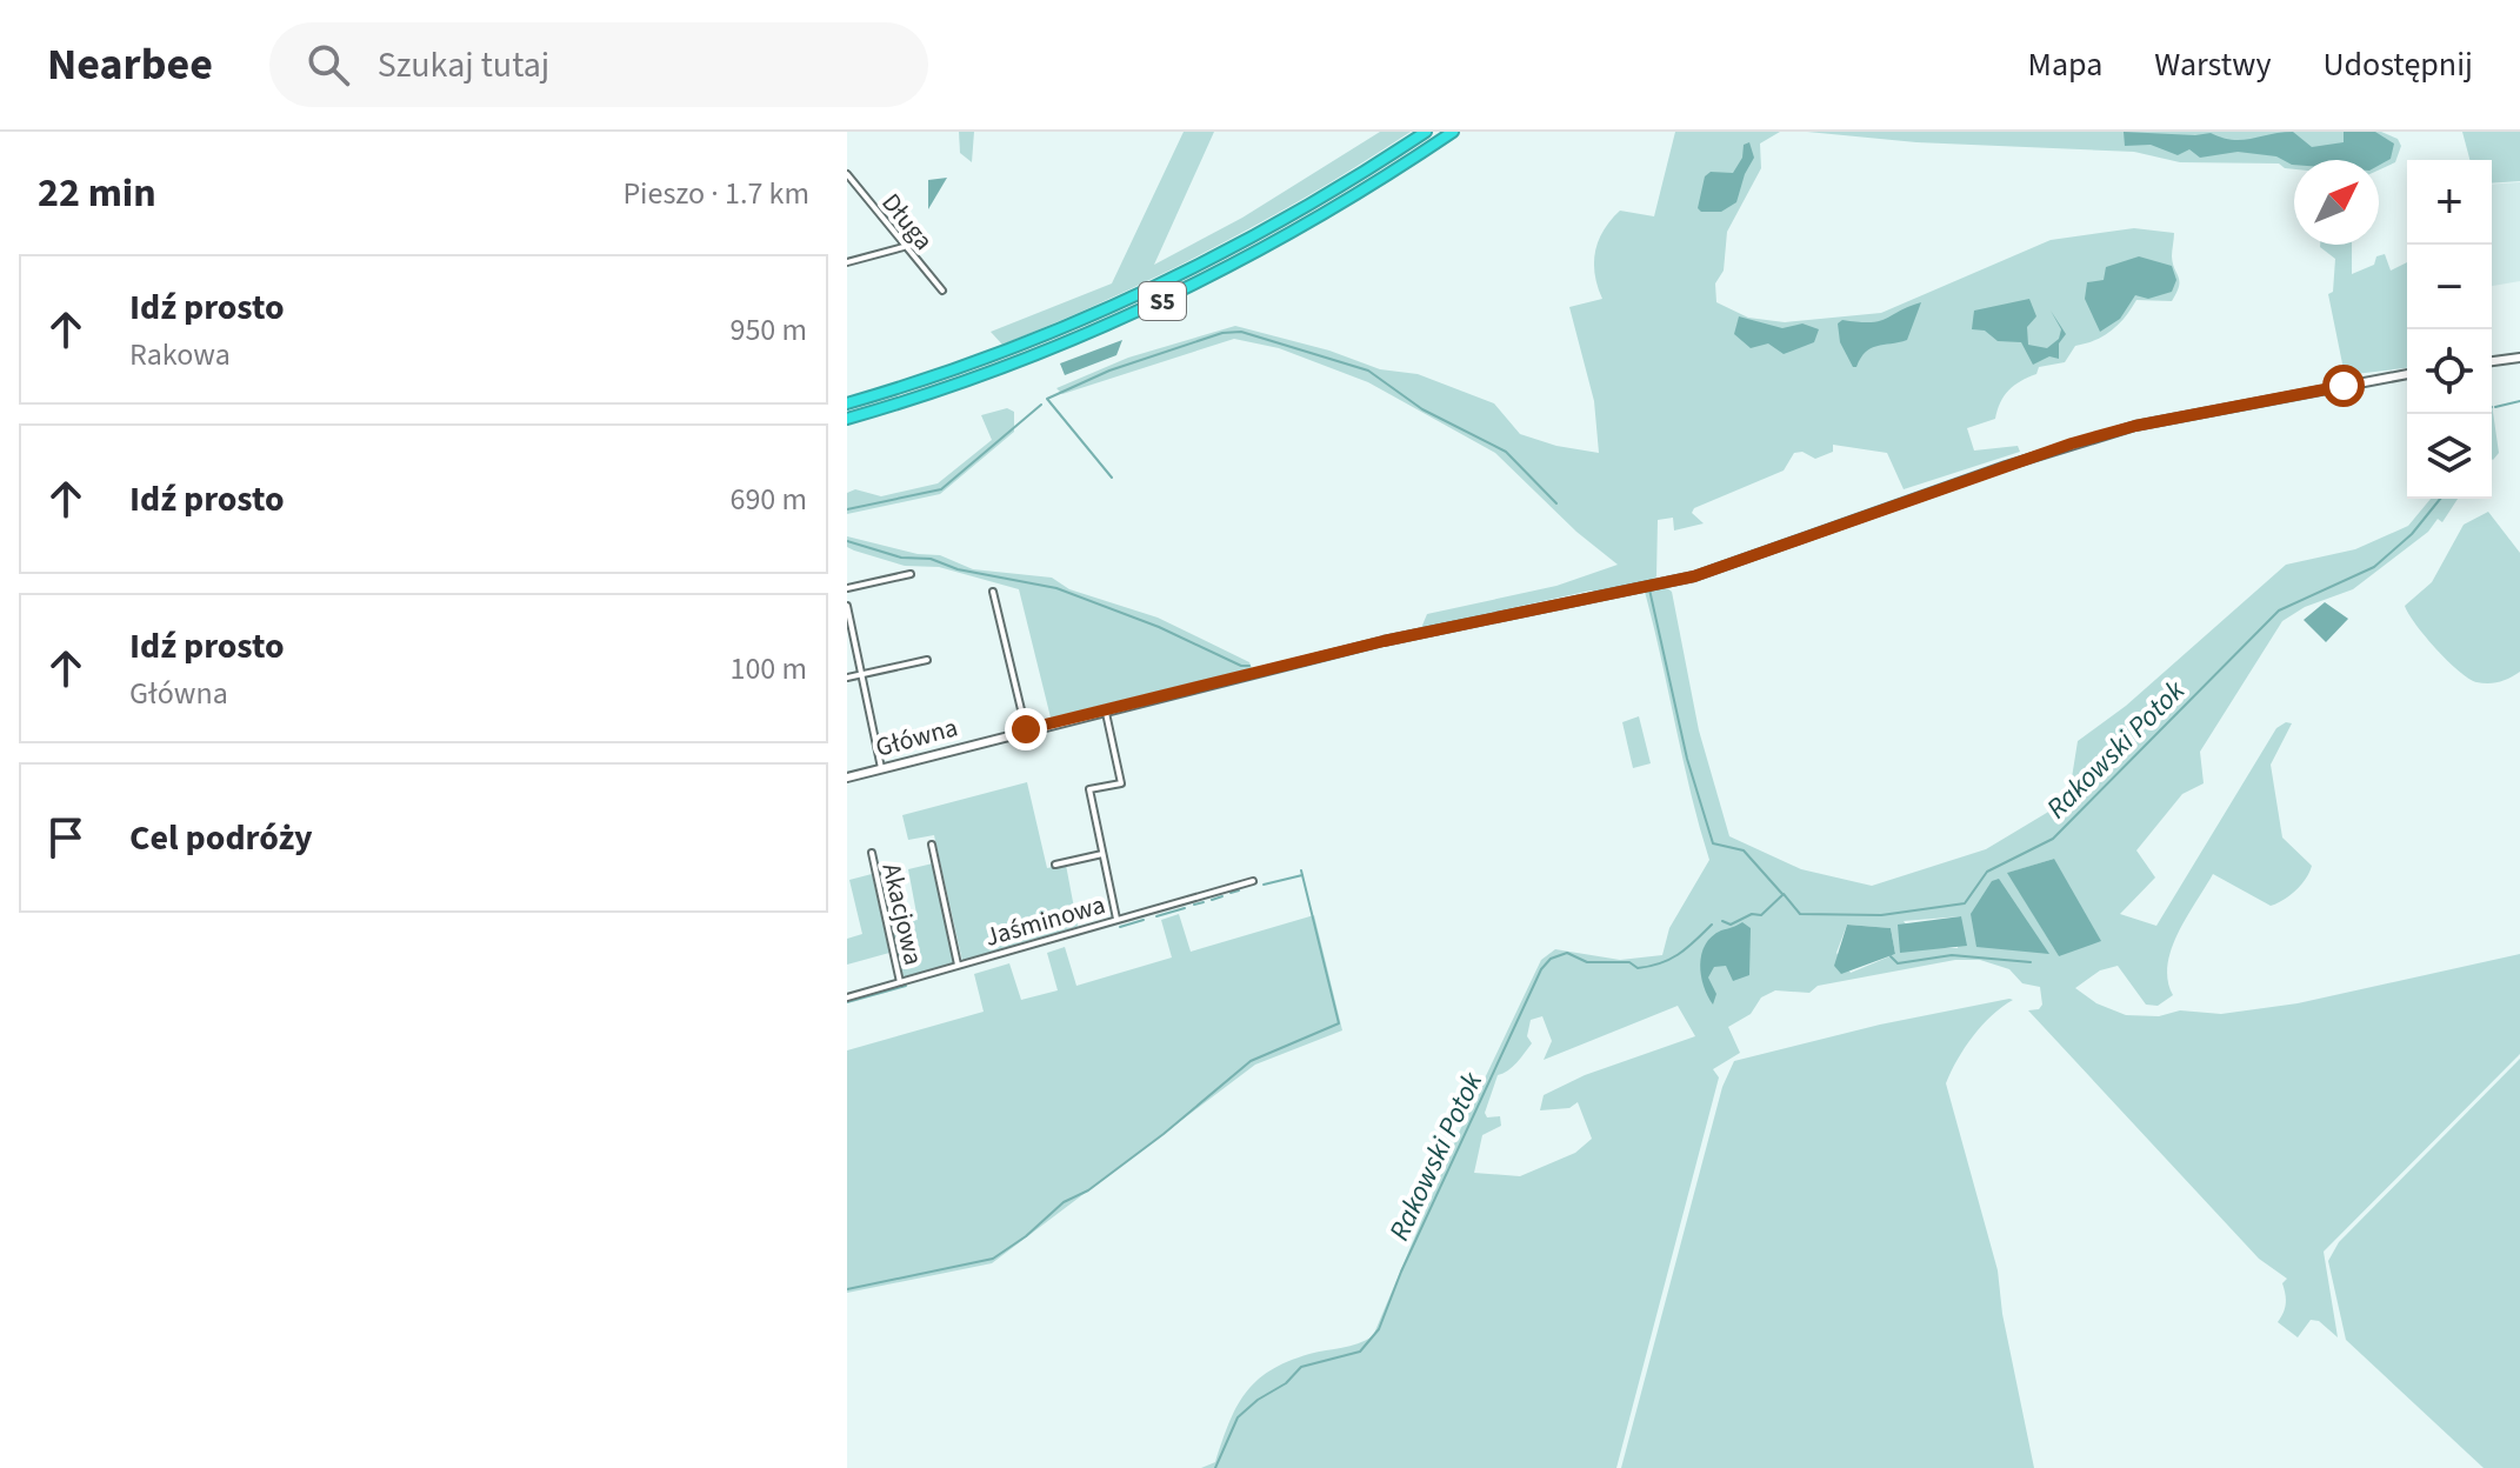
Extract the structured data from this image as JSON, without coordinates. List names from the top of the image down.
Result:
{
  "streets": {
    "highway": ["S5"],
    "street": [
      "Długa",
      "Główna",
      "Akacjowa",
      "Jaśminowa"
    ]
  },
  "crossings": [
    ["Akacjowa", "Jaśminowa"]
  ],
  "water": ["Rakowski Potok"],
  "north": "top right",
  "page": {
    "header": "Nearbee",
    "search": "Szukaj tutaj",
    "nav": ["Mapa", "Warstwy", "Udostępnij"],
    "heading": ["22 min", "Pieszo · 1.7 km"],
    "map_buttons": ["+", "−"],
    "list": [
      ["Idź prosto", "Rakowa", "950 m"],
      ["Idź prosto", "690 m"],
      ["Idź prosto", "Główna", "100 m"],
      "Cel podróży"
    ]
  }
}
